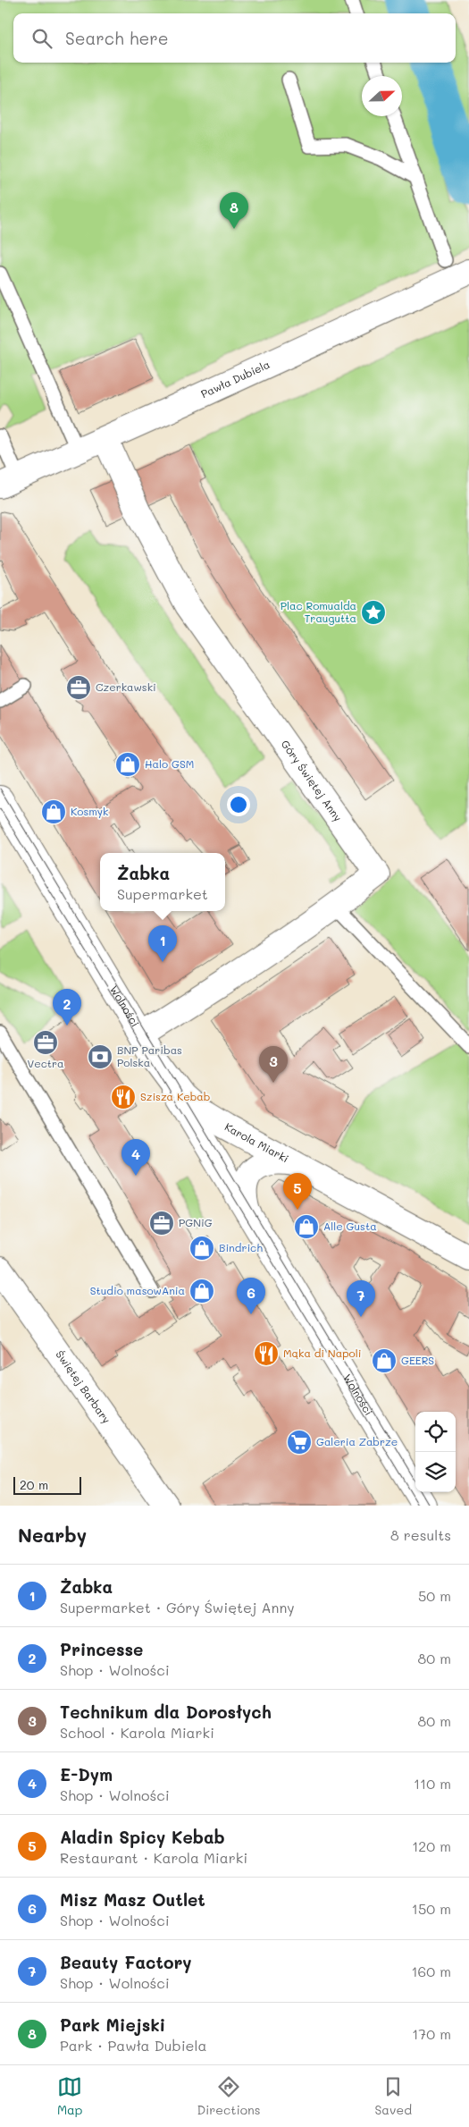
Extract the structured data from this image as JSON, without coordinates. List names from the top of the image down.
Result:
{
  "streets": {
    "street": [
      "Pawła Dubiela",
      "Góry Świętej Anny",
      "Wolności",
      "Karola Miarki",
      "Świętej Barbary"
    ]
  },
  "crossings": [
    ["Pawła Dubiela", "Góry Świętej Anny"],
    ["Góry Świętej Anny", "Wolności"],
    ["Wolności", "Karola Miarki"]
  ],
  "places": {
    "place": ["Plac Romualda Traugutta"],
    "office": ["Czerkawski", "Vectra", "PGNiG"],
    "shop": [
      "Halo GSM",
      "Kosmyk",
      "Alle Gusta",
      "Bindrich",
      "Studio masowAnia",
      "GEERS"
    ],
    "bank": ["BNP Paribas Polska"],
    "restaurant": ["Szisza Kebab", "Mąka di Napoli"],
    "supermarket": ["Galeria Zabrze"]
  },
  "scale_bar": "20 m",
  "north": "right",
  "page": {
    "search": "Search here",
    "pins": [
      "8",
      "1",
      "2",
      "3",
      "4",
      "5",
      "6",
      "7"
    ],
    "popup": ["Żabka", "Supermarket"],
    "scale": "20 m",
    "heading": ["Nearby", "8 results"],
    "list": [
      {
        "mark": "1",
        "name": "Żabka",
        "note": "Supermarket · Góry Świętej Anny",
        "value": "50 m"
      },
      {
        "mark": "2",
        "name": "Princesse",
        "note": "Shop · Wolności",
        "value": "80 m"
      },
      {
        "mark": "3",
        "name": "Technikum dla Dorosłych",
        "note": "School · Karola Miarki",
        "value": "80 m"
      },
      {
        "mark": "4",
        "name": "E-Dym",
        "note": "Shop · Wolności",
        "value": "110 m"
      },
      {
        "mark": "5",
        "name": "Aladin Spicy Kebab",
        "note": "Restaurant · Karola Miarki",
        "value": "120 m"
      },
      {
        "mark": "6",
        "name": "Misz Masz Outlet",
        "note": "Shop · Wolności",
        "value": "150 m"
      },
      {
        "mark": "7",
        "name": "Beauty Factory",
        "note": "Shop · Wolności",
        "value": "160 m"
      },
      {
        "mark": "8",
        "name": "Park Miejski",
        "note": "Park · Pawła Dubiela",
        "value": "170 m"
      }
    ],
    "nav": ["Map", "Directions", "Saved"]
  }
}
